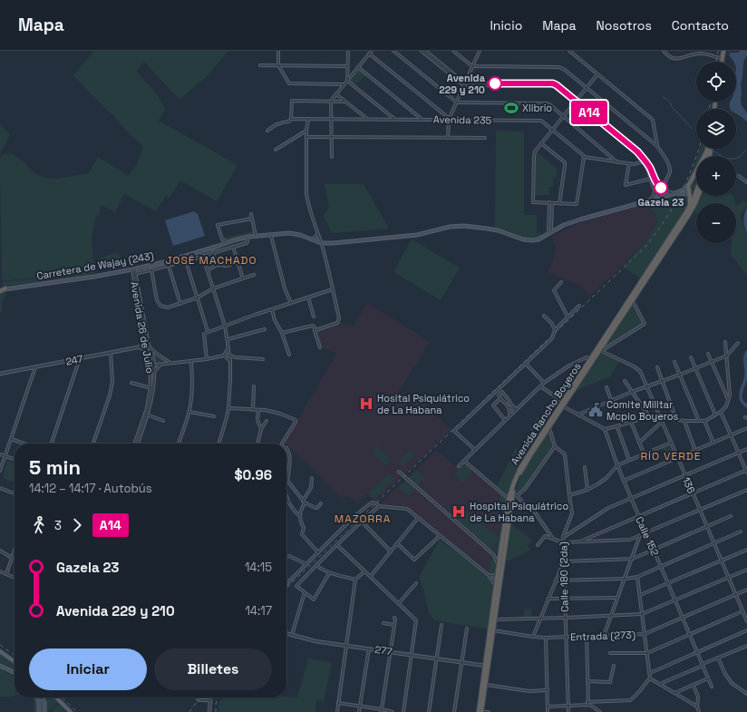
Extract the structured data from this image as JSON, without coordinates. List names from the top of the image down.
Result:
{
  "streets": {
    "highway": ["Avenida Rancho Boyeros"],
    "main road": ["Carretera de Wajay (243)"],
    "street": [
      "Avenida 235",
      "Avenida 26 de Julio",
      "247",
      "136",
      "Calle 152",
      "Calle 180 (2da)",
      "Entrada (273)",
      "277"
    ]
  },
  "crossings": [
    ["Carretera de Wajay (243)", "Avenida 26 de Julio"],
    ["Avenida 26 de Julio", "247"],
    ["Avenida Rancho Boyeros", "136"],
    ["Avenida Rancho Boyeros", "Calle 180 (2da)"],
    ["Avenida Rancho Boyeros", "Entrada (273)"],
    ["Avenida Rancho Boyeros", "277"],
    ["136", "Entrada (273)"],
    ["Calle 152", "Entrada (273)"],
    ["Calle 180 (2da)", "Entrada (273)"]
  ],
  "districts": ["JOSÉ MACHADO", "RÍO VERDE", "MAZORRA"],
  "places": {
    "other": ["Avenida 229 y 210", "Gazela 23"],
    "sports": ["Xlibrio"],
    "hospital": ["Hosital Psiquiátrico de La Habana", "Hospital Psiquiátrico de La Habana"],
    "public building": ["Comite Militar Mcpio Boyeros"]
  },
  "lines": ["bus line A14"],
  "page": {
    "header": "Mapa",
    "nav": [
      "Inicio",
      "Mapa",
      "Nosotros",
      "Contacto"
    ],
    "on_map": "A14",
    "map_buttons": ["+", "−"],
    "heading": ["5 min", "14:12 – 14:17 · Autobús", "$0.96"],
    "legs": ["3", "A14"],
    "list": [
      {
        "name": "Gazela 23",
        "value": "14:15"
      },
      {
        "name": "Avenida 229 y 210",
        "value": "14:17"
      }
    ],
    "buttons": ["Iniciar", "Billetes"]
  }
}
